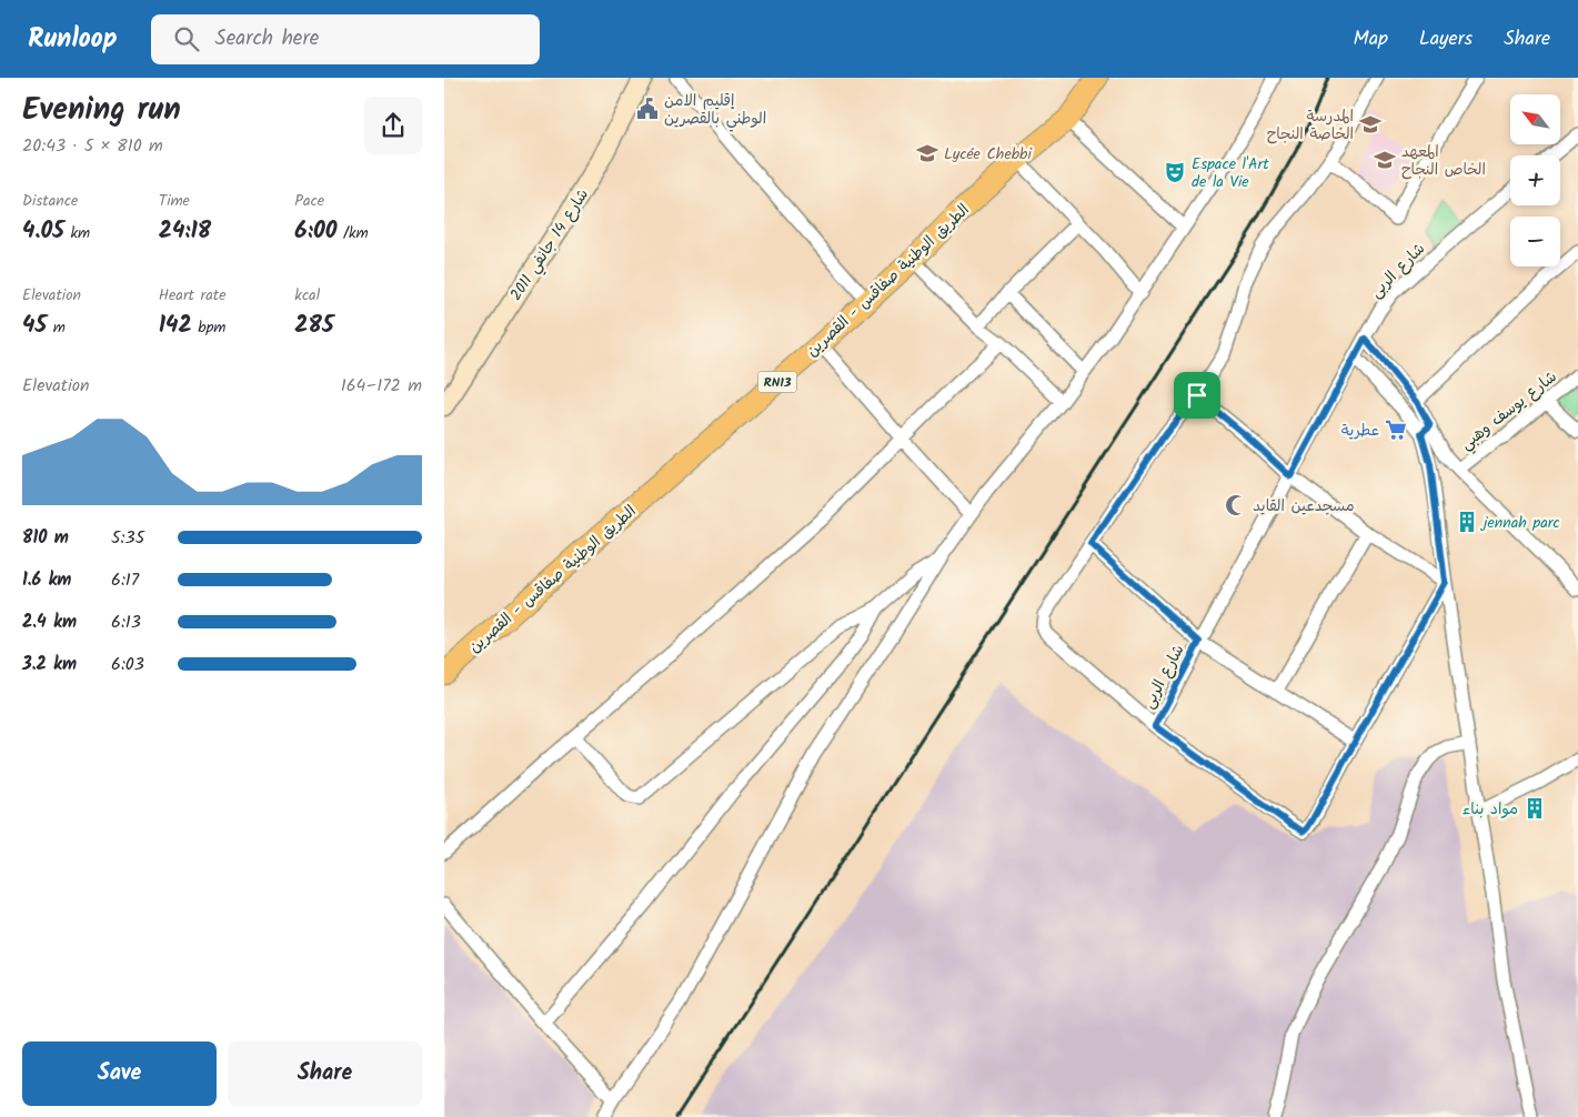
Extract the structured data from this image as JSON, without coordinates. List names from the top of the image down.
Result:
{
  "streets": {
    "main road": ["شارع 14 جانفي 2011", "الطريق الوطنية صفاقس - القصرين", "RN13"],
    "street": ["شارع الربى", "شارع يوسف وهبي"]
  },
  "places": {
    "public building": ["إقليم الامن الوطني بالقصرين"],
    "school or university": ["المدرسة الخاصة النجاح", "Lycée Chebbi", "المعهد الخاص النجاح"],
    "theatre": ["Espace l'Art de la Vie"],
    "supermarket": ["عطرية"],
    "mosque": ["مسجدعين القايد"],
    "building": ["jennah parc", "مواد بناء"]
  },
  "north": "top left",
  "page": {
    "header": "Runloop",
    "search": "Search here",
    "nav": ["Map", "Layers", "Share"],
    "heading": ["Evening run", "20:43 · 5 × 810 m"],
    "map_buttons": ["+", "−"],
    "stats": [
      ["Distance", "4.05 km"],
      ["Time", "24:18"],
      ["Pace", "6:00 /km"],
      ["Elevation", "45 m"],
      ["Heart rate", "142 bpm"],
      ["kcal", "285"]
    ],
    "chart": ["Elevation", "164–172 m"],
    "list": [
      {
        "name": "810 m",
        "note": "5:35"
      },
      {
        "name": "1.6 km",
        "note": "6:17"
      },
      {
        "name": "2.4 km",
        "note": "6:13"
      },
      {
        "name": "3.2 km",
        "note": "6:03"
      }
    ],
    "buttons": ["Save", "Share"]
  }
}
